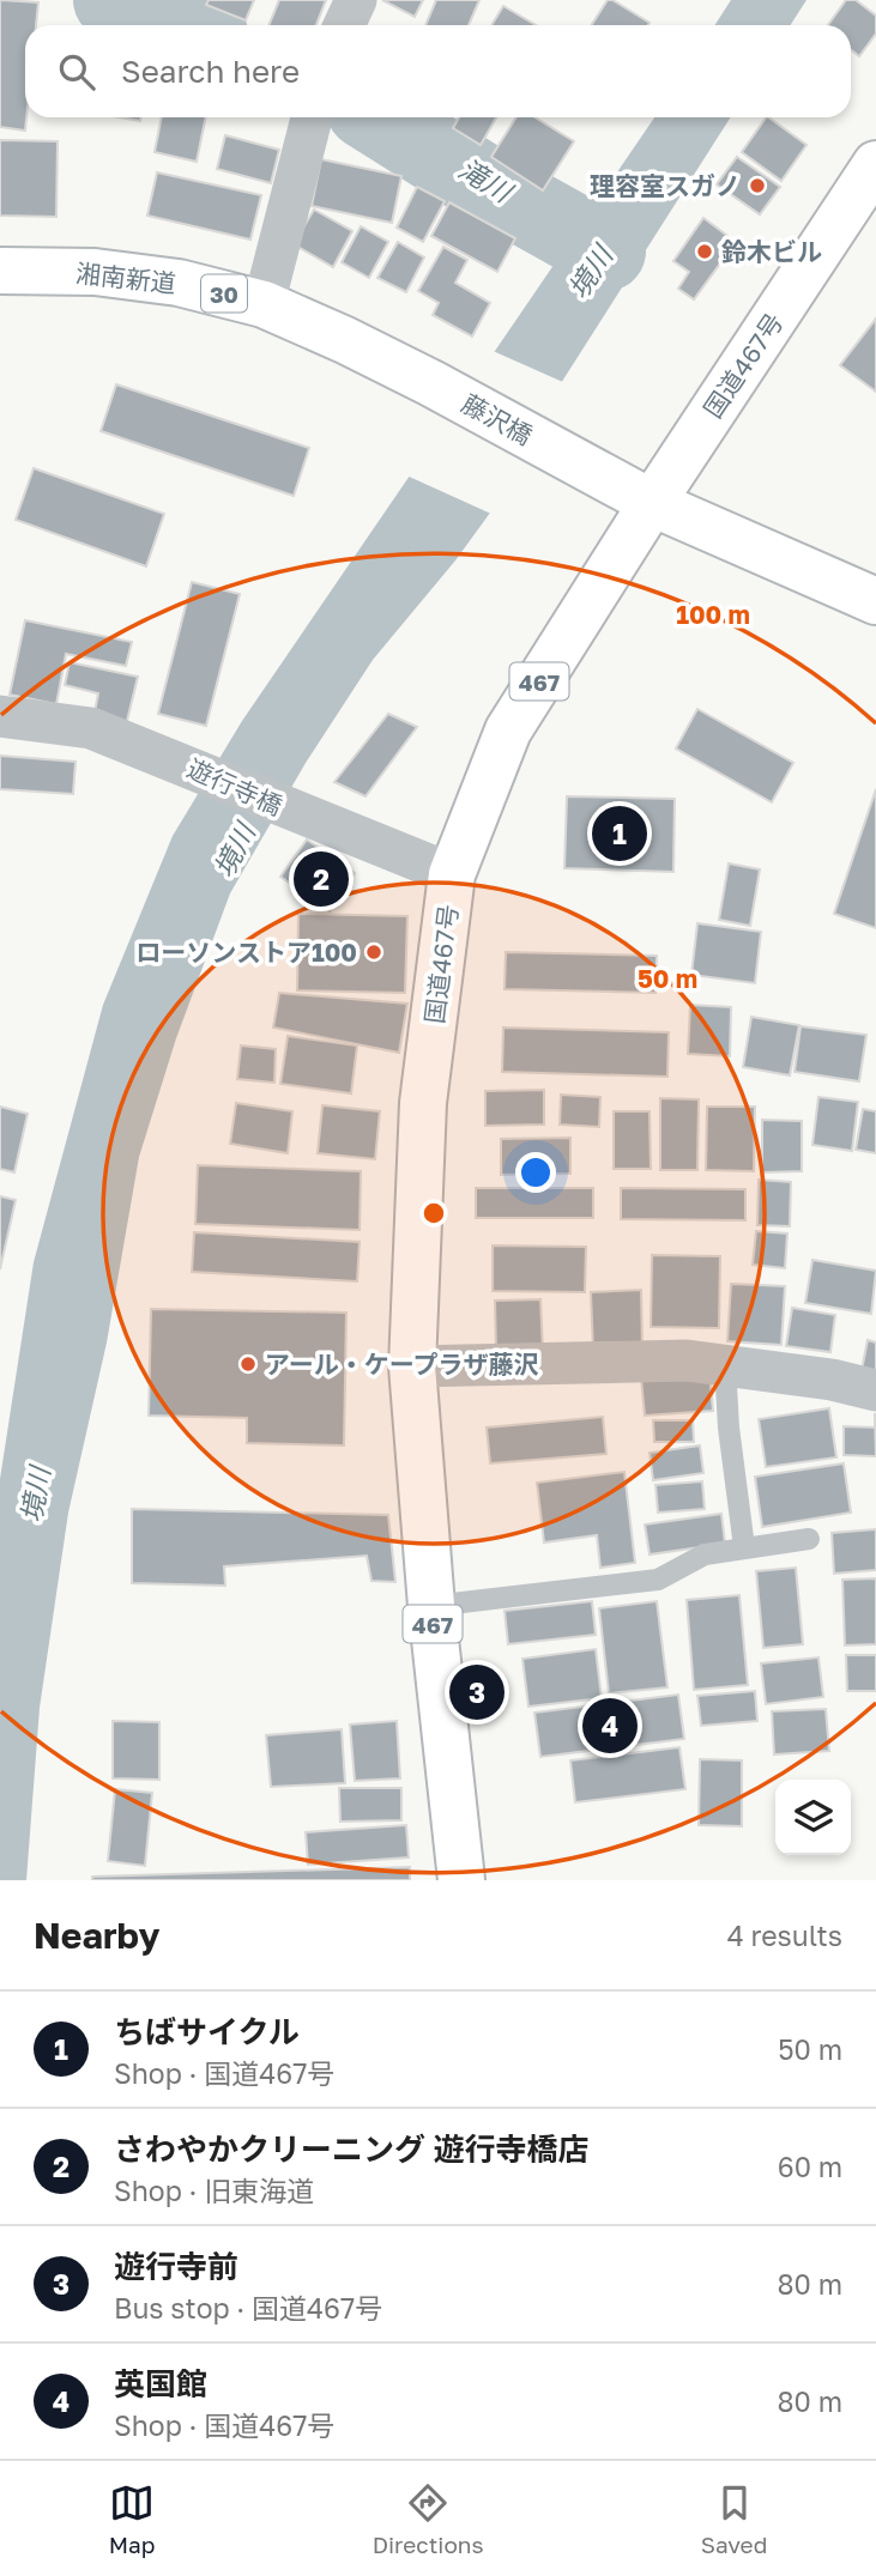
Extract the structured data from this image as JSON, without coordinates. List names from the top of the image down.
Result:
{
  "streets": {
    "main road": [
      "湘南新道",
      "30",
      "国道467号",
      "藤沢橋",
      "467"
    ],
    "street": ["遊行寺橋"]
  },
  "crossings": [
    ["湘南新道", "藤沢橋"],
    ["30", "国道467号"],
    ["30", "藤沢橋"],
    ["国道467号", "藤沢橋"],
    ["国道467号", "遊行寺橋"]
  ],
  "water": ["滝川", "境川"],
  "places": [
    "理容室スガノ",
    "鈴木ビル",
    "ローソンストア100",
    "アール・ケープラザ藤沢"
  ],
  "page": {
    "search": "Search here",
    "pins": [
      "1",
      "2",
      "3",
      "4"
    ],
    "heading": ["Nearby", "4 results"],
    "list": [
      {
        "mark": "1",
        "name": "ちばサイクル",
        "note": "Shop · 国道467号",
        "value": "50 m"
      },
      {
        "mark": "2",
        "name": "さわやかクリーニング 遊行寺橋店",
        "note": "Shop · 旧東海道",
        "value": "60 m"
      },
      {
        "mark": "3",
        "name": "遊行寺前",
        "note": "Bus stop · 国道467号",
        "value": "80 m"
      },
      {
        "mark": "4",
        "name": "英国館",
        "note": "Shop · 国道467号",
        "value": "80 m"
      }
    ],
    "nav": ["Map", "Directions", "Saved"]
  },
  "rings": ["100 m", "50 m"]
}
